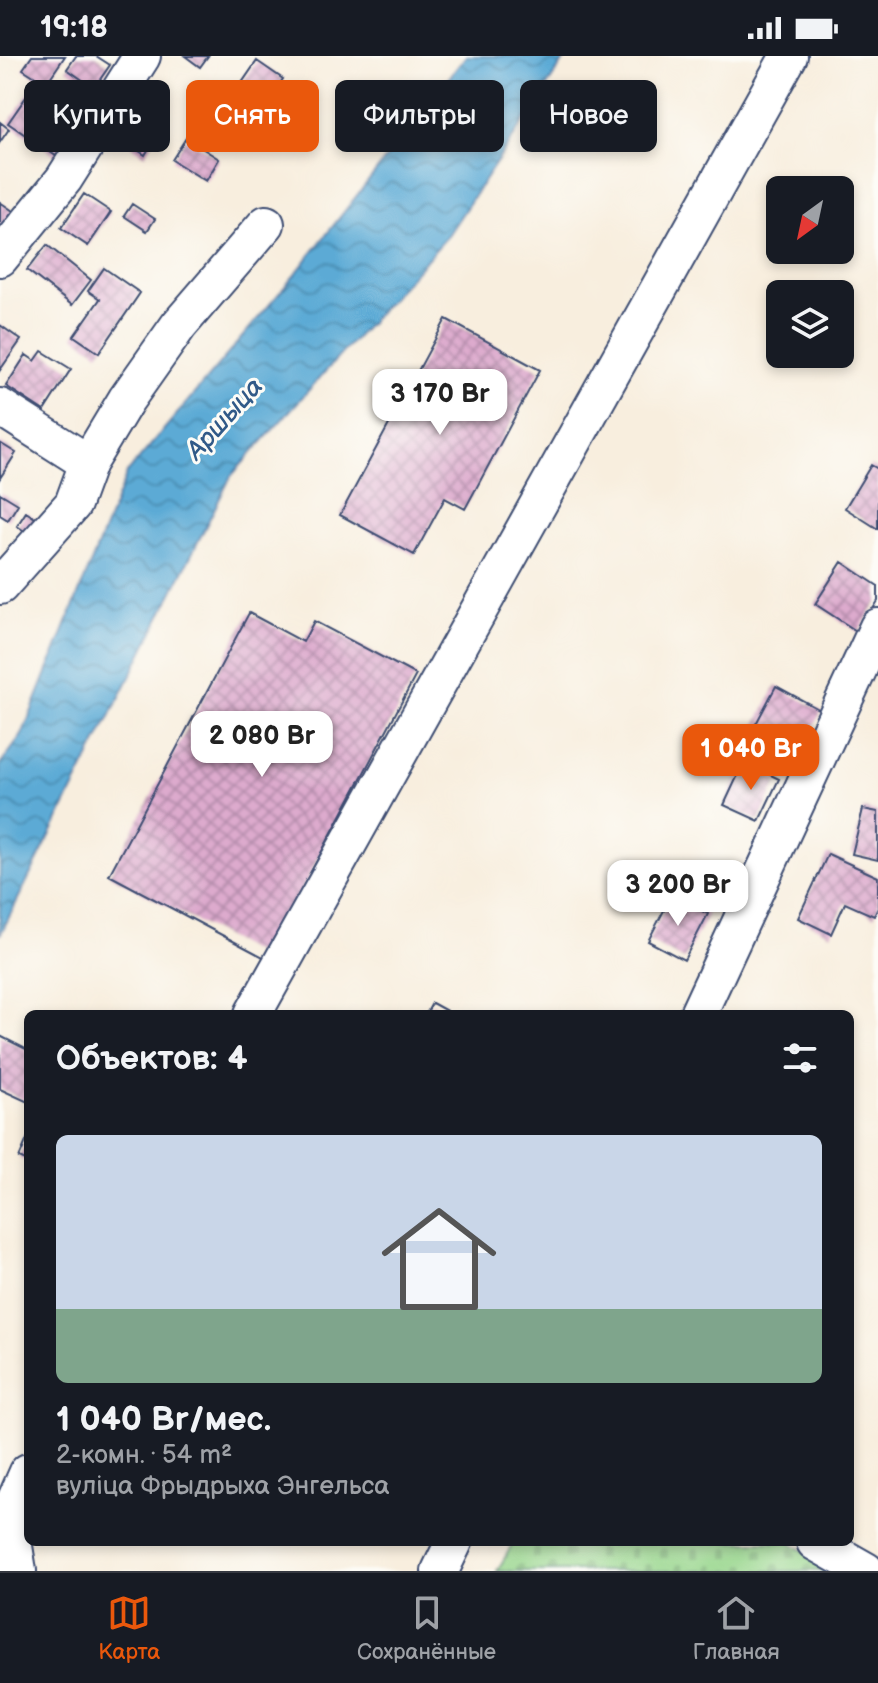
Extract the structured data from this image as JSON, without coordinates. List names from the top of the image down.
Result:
{
  "water": ["Аршыца"],
  "north": "bottom left",
  "page": {
    "status": "19:18",
    "chip": [
      "Купить",
      "Снять",
      "Фильтры",
      "Новое"
    ],
    "price": [
      "3 170 Br",
      "2 080 Br",
      "1 040 Br",
      "3 200 Br"
    ],
    "heading": "Объектов: 4",
    "list": [
      {
        "name": "1 040 Br/мес.",
        "note": "2-комн. · 54 m² · вуліца Фрыдрыха Энгельса"
      }
    ],
    "tabs": ["Карта", "Сохранённые", "Главная"]
  }
}
